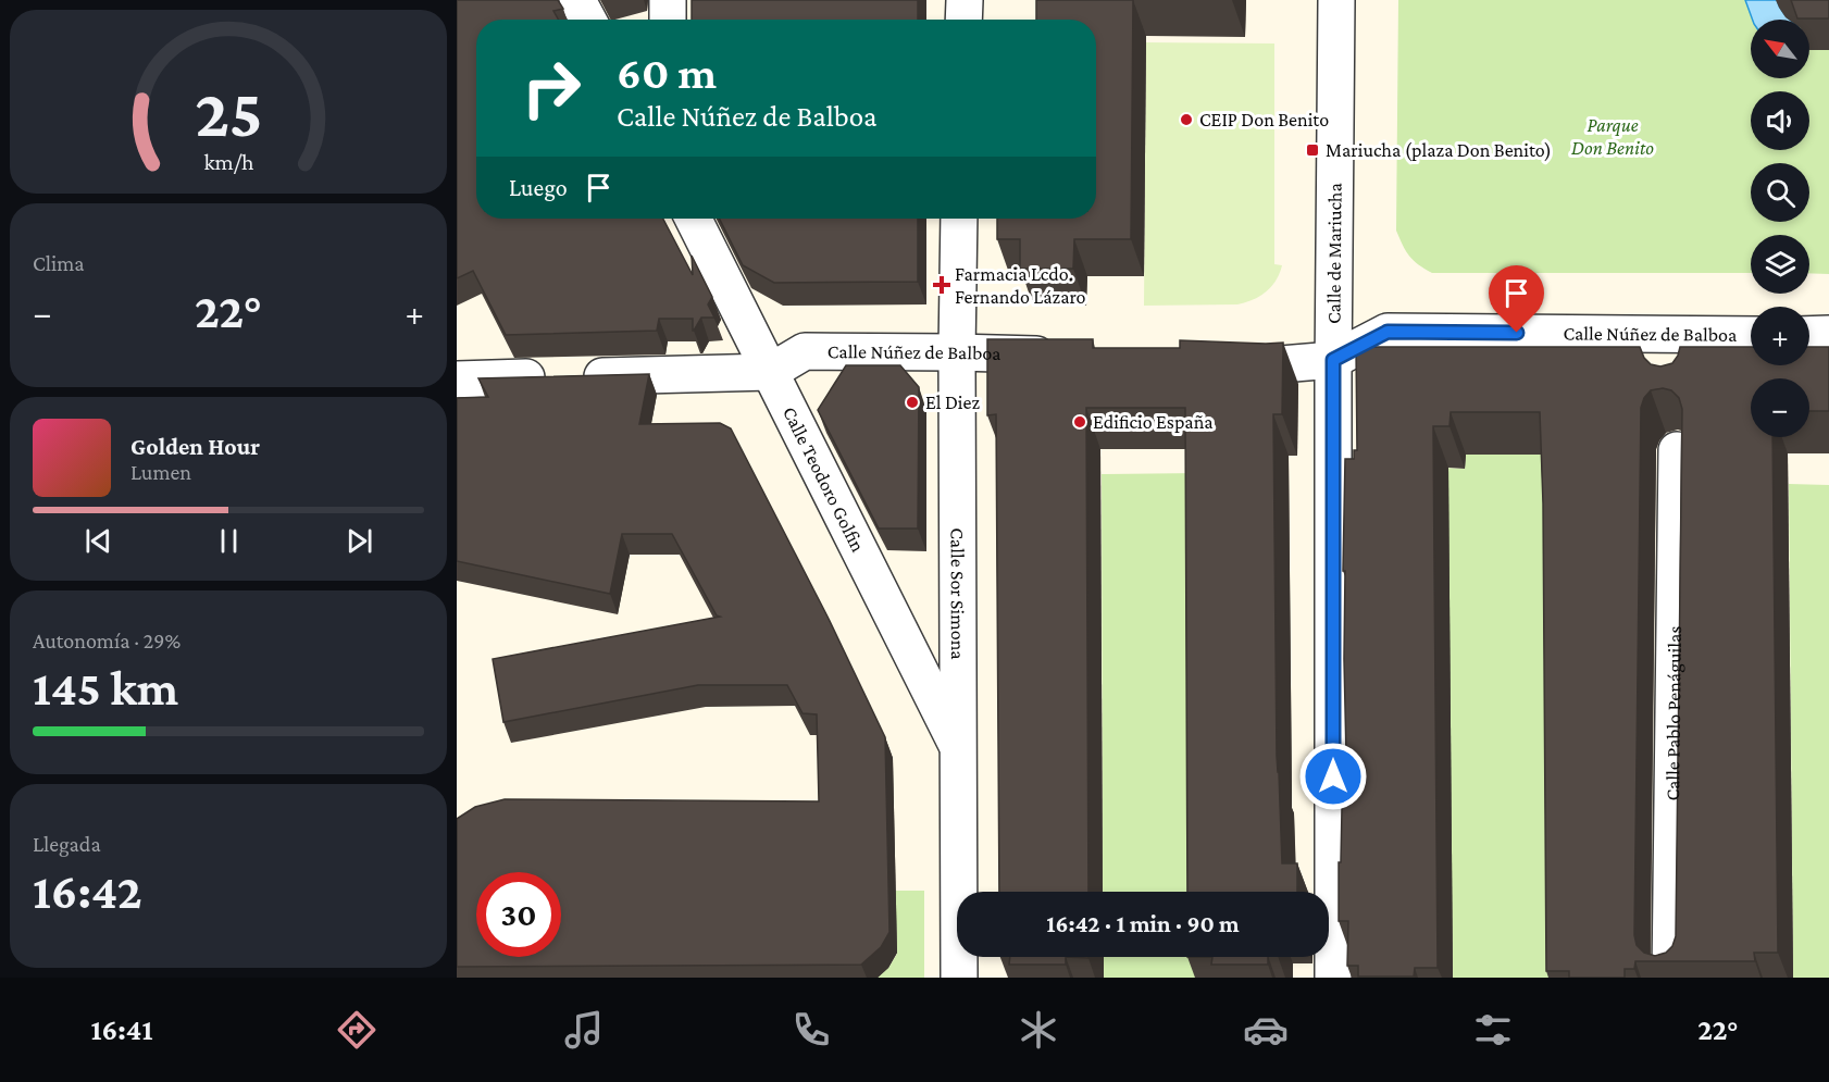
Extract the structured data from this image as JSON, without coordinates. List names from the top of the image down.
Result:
{
  "streets": {
    "street": [
      "Calle de Mariucha",
      "Calle Núñez de Balboa",
      "Calle Teodoro Golfin",
      "Calle Sor Simona",
      "Calle Pablo Penáguilas"
    ]
  },
  "crossings": [
    ["Calle de Mariucha", "Calle Núñez de Balboa"],
    ["Calle Núñez de Balboa", "Calle Teodoro Golfin"],
    ["Calle Núñez de Balboa", "Calle Sor Simona"],
    ["Calle Teodoro Golfin", "Calle Sor Simona"]
  ],
  "parks": ["Parque Don Benito"],
  "places": {
    "other": ["CEIP Don Benito", "El Diez", "Edificio España"],
    "transit": ["Mariucha (plaza Don Benito)"],
    "health": ["Farmacia Lcdo. Fernando Lázaro"]
  },
  "north": "top left",
  "page": {
    "map_buttons": ["+", "−"],
    "turn": ["60 m", "Calle Núñez de Balboa"],
    "then": "Luego",
    "tile": [
      "Clima",
      ["Autonomía · 29%", "145 km"],
      ["Llegada", "16:42"]
    ],
    "heat": ["−", "22°", "+"],
    "song": ["Golden Hour", "Lumen"],
    "limit": "30",
    "trip": "16:42 · 1 min · 90 m",
    "tabs": ["16:41", "22°"],
    "gauge": ["25", "km/h"]
  }
}
